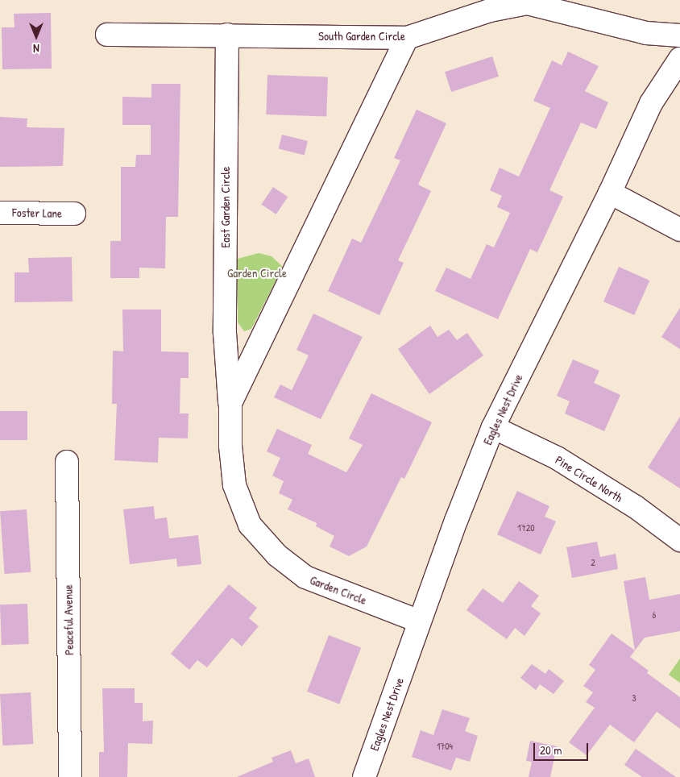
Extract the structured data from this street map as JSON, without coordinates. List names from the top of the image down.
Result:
{
  "streets": {
    "street": [
      "South Garden Circle",
      "East Garden Circle",
      "Foster Lane",
      "Eagles Nest Drive",
      "Pine Circle North",
      "Garden Circle",
      "Peaceful Avenue"
    ]
  },
  "crossings": [
    ["South Garden Circle", "East Garden Circle"],
    ["South Garden Circle", "Garden Circle"],
    ["East Garden Circle", "Garden Circle"],
    ["Eagles Nest Drive", "Pine Circle North"],
    ["Eagles Nest Drive", "Garden Circle"]
  ],
  "parks": ["Garden Circle"],
  "house_numbers": [
    "1720",
    "2",
    "6",
    "3",
    "1704"
  ],
  "scale_bar": "20 m",
  "north": "bottom"
}
